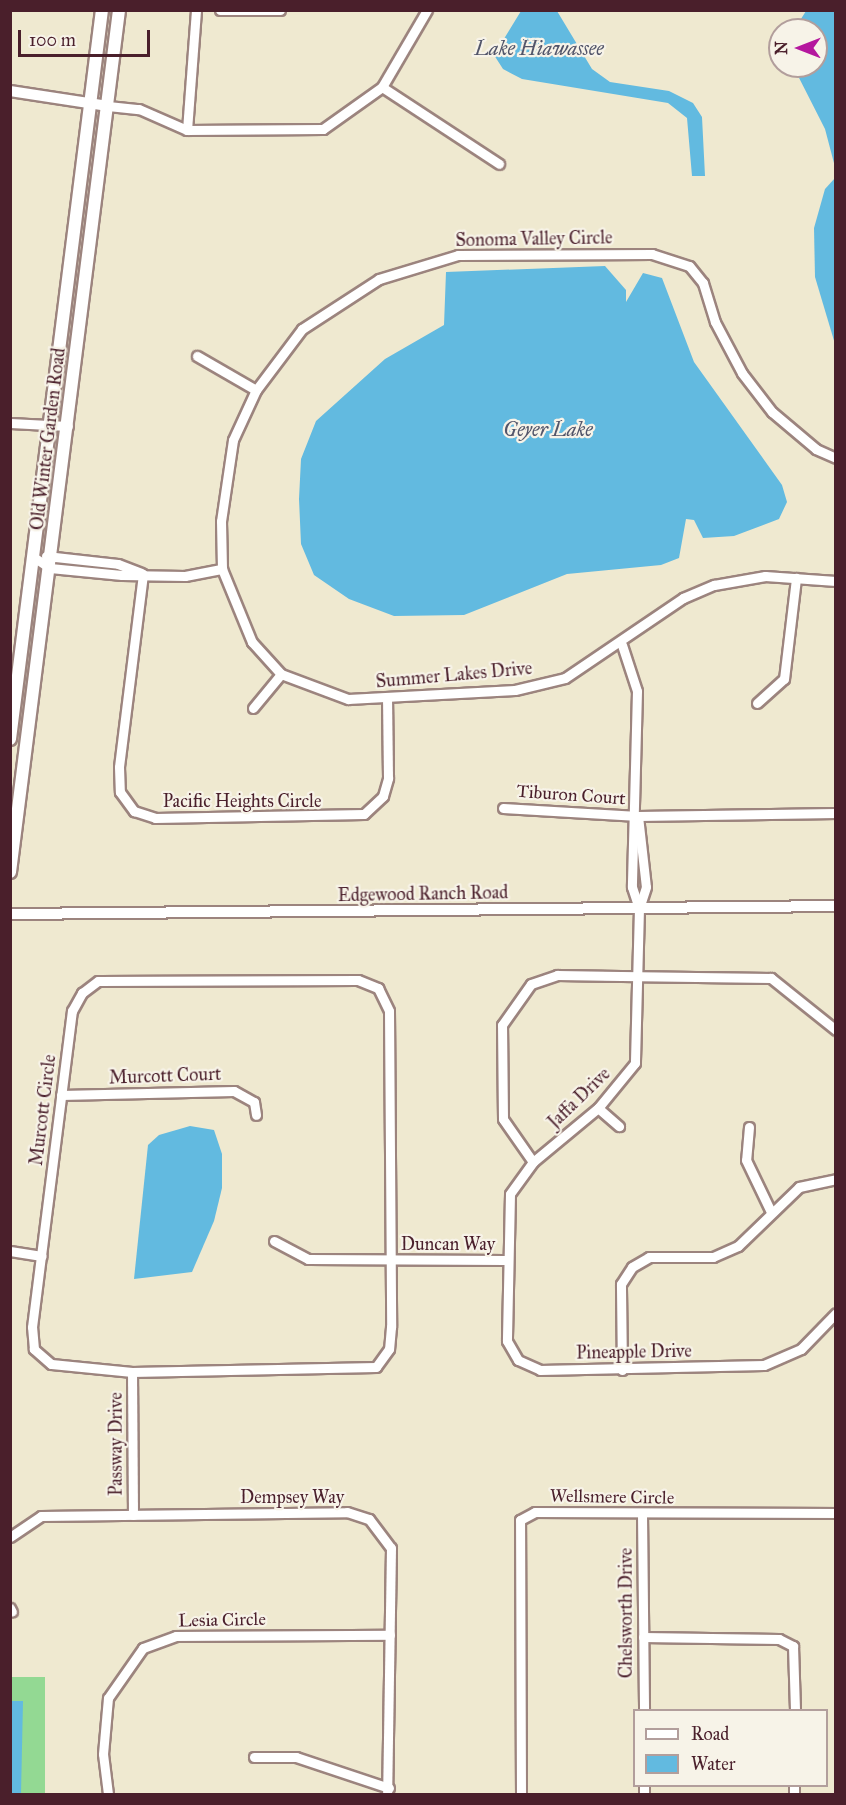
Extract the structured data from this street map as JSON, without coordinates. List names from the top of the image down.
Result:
{
  "streets": {
    "main road": ["Old Winter Garden Road"],
    "street": [
      "Sonoma Valley Circle",
      "Summer Lakes Drive",
      "Tiburon Court",
      "Pacific Heights Circle",
      "Edgewood Ranch Road",
      "Murcott Court",
      "Jaffa Drive",
      "Murcott Circle",
      "Duncan Way",
      "Pineapple Drive",
      "Passway Drive",
      "Dempsey Way",
      "Wellsmere Circle",
      "Chelsworth Drive",
      "Lesia Circle"
    ]
  },
  "crossings": [
    ["Sonoma Valley Circle", "Summer Lakes Drive"],
    ["Summer Lakes Drive", "Pacific Heights Circle"],
    ["Summer Lakes Drive", "Jaffa Drive"],
    ["Tiburon Court", "Jaffa Drive"],
    ["Edgewood Ranch Road", "Jaffa Drive"],
    ["Murcott Court", "Murcott Circle"],
    ["Jaffa Drive", "Duncan Way"],
    ["Jaffa Drive", "Pineapple Drive"],
    ["Murcott Circle", "Duncan Way"],
    ["Murcott Circle", "Passway Drive"],
    ["Duncan Way", "Pineapple Drive"],
    ["Passway Drive", "Dempsey Way"],
    ["Dempsey Way", "Lesia Circle"],
    ["Wellsmere Circle", "Chelsworth Drive"]
  ],
  "water": ["Lake Hiawassee", "Geyer Lake"],
  "legend": ["Road", "Water"],
  "scale_bar": "100 m",
  "north": "left"
}
